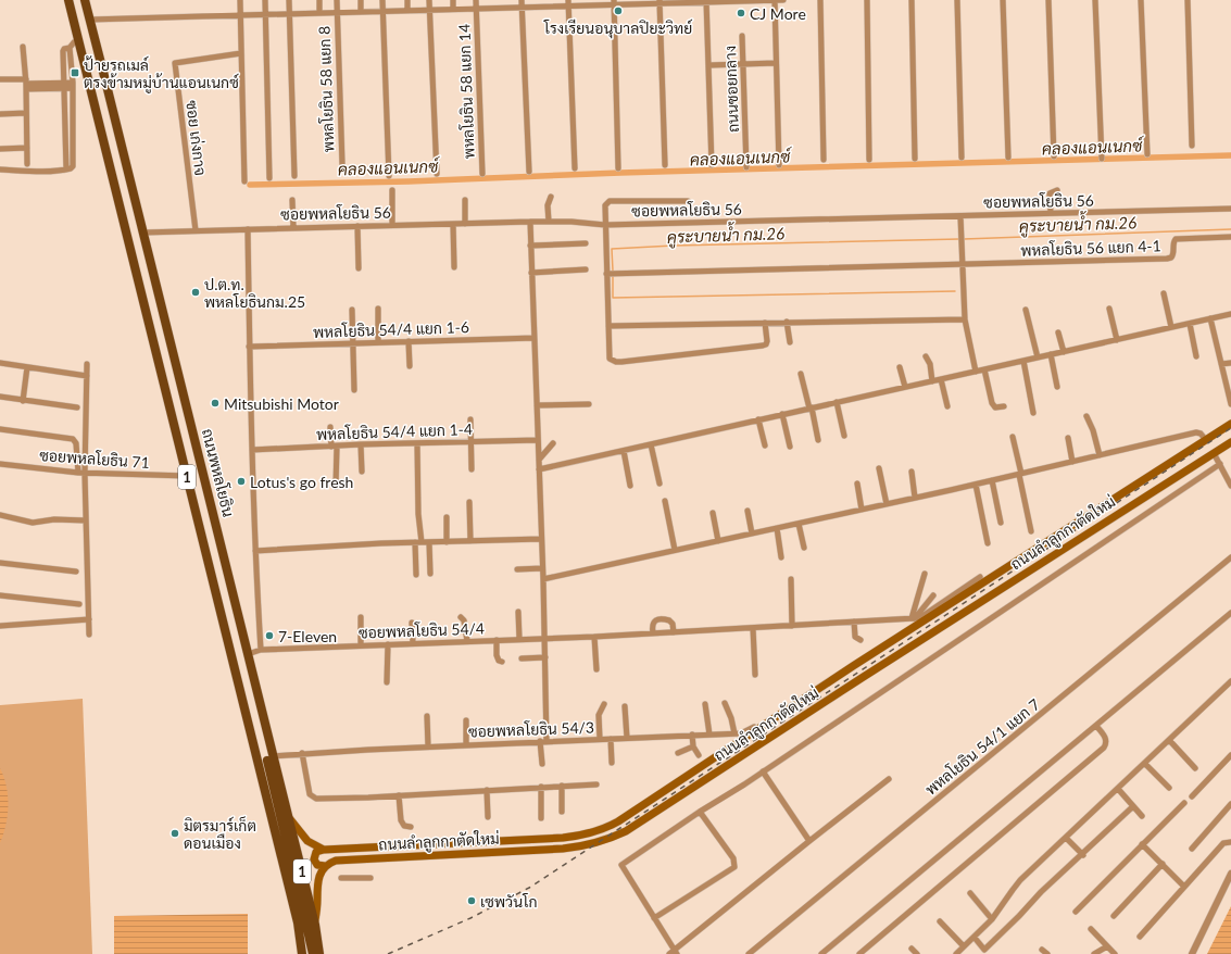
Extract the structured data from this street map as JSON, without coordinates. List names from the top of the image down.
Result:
{
  "streets": {
    "main road": ["ถนนพหลโยธิน", "1", "ถนนลำลูกกาตัดใหม่"],
    "street": [
      "พหลโยธิน 58 แยก 8",
      "ถนนซอยกลาง",
      "พหลโยธิน 58 แยก 14",
      "ซอย เก่งกาจ",
      "ซอยพหลโยธิน 56",
      "พหลโยธิน 56 แยก 4-1",
      "พหลโยธิน 54/4 แยก 1-6",
      "พหลโยธิน 54/4 แยก 1-4",
      "ซอยพหลโยธิน 71",
      "ซอยพหลโยธิน 54/4",
      "ซอยพหลโยธิน 54/3",
      "พหลโยธิน 54/1 แยก 7"
    ]
  },
  "crossings": [
    ["ซอย เก่งกาจ", "ซอยพหลโยธิน 56"],
    ["ซอยพหลโยธิน 56", "ถนนพหลโยธิน"],
    ["ซอยพหลโยธิน 71", "ถนนพหลโยธิน"],
    ["ถนนพหลโยธิน", "ซอยพหลโยธิน 54/4"],
    ["ถนนพหลโยธิน", "ซอยพหลโยธิน 54/3"]
  ],
  "water": ["คลองแอนเนกซ์", "คูระบายน้ำ กม.26"],
  "places": {
    "other": [
      "โรงเรียนอนุบาลปิยะวิทย์",
      "CJ More",
      "ป.ต.ท. พหลโยธินกม.25",
      "Mitsubishi Motor",
      "Lotus's go fresh",
      "7-Eleven",
      "มิตรมาร์เก็ต ดอนเมือง",
      "เซพวันโก"
    ],
    "transit": ["ป้ายรถเมล์ ตรงข้ามหมู่บ้านแอนเนกซ์"]
  }
}
